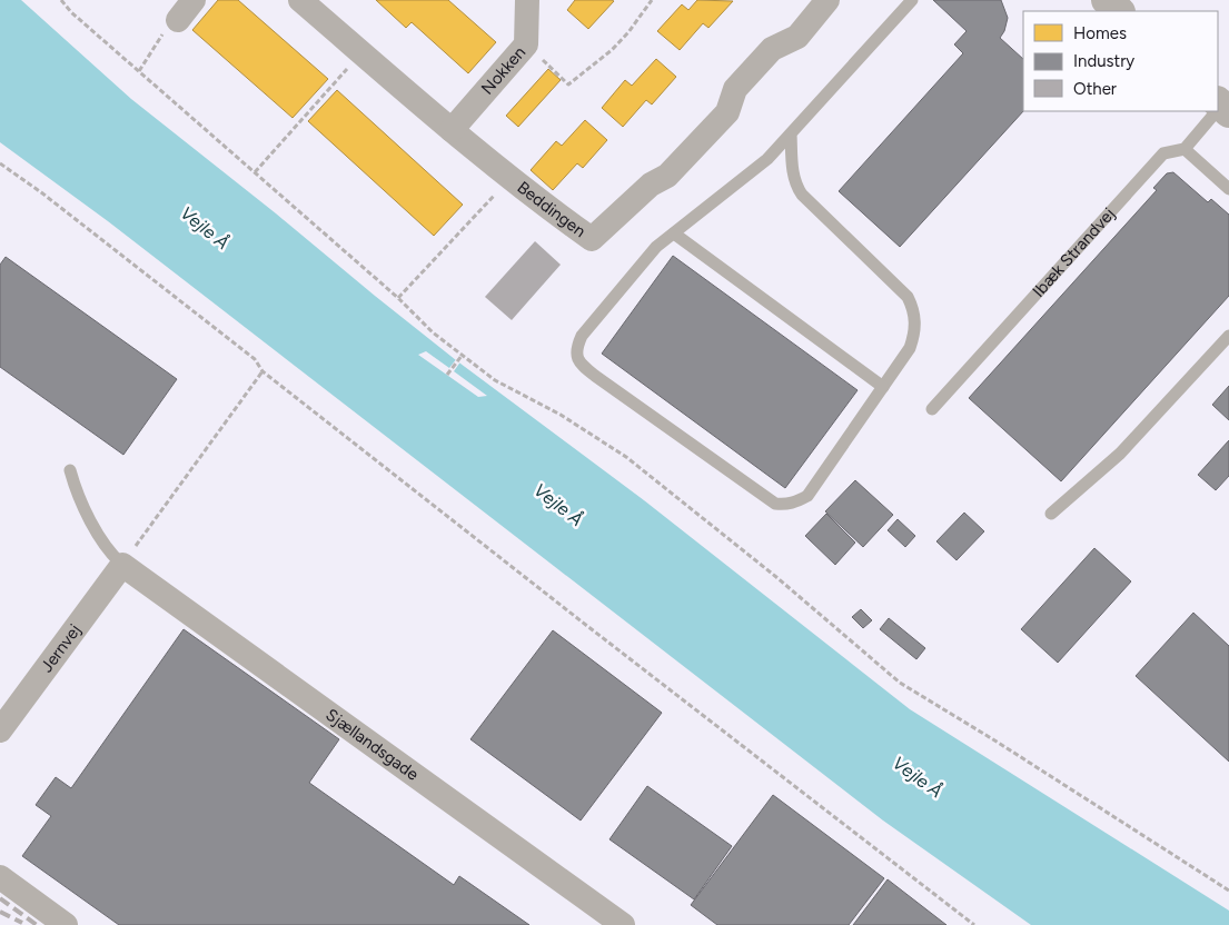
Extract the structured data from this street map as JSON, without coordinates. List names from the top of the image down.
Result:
{
  "streets": {
    "street": [
      "Nokken",
      "Beddingen",
      "Jernvej",
      "Sjællandsgade"
    ],
    "lane": ["Ibæk Strandvej"]
  },
  "crossings": [
    ["Nokken", "Beddingen"],
    ["Jernvej", "Sjællandsgade"]
  ],
  "water": ["Vejle Å"],
  "legend": ["Homes", "Industry", "Other"]
}
